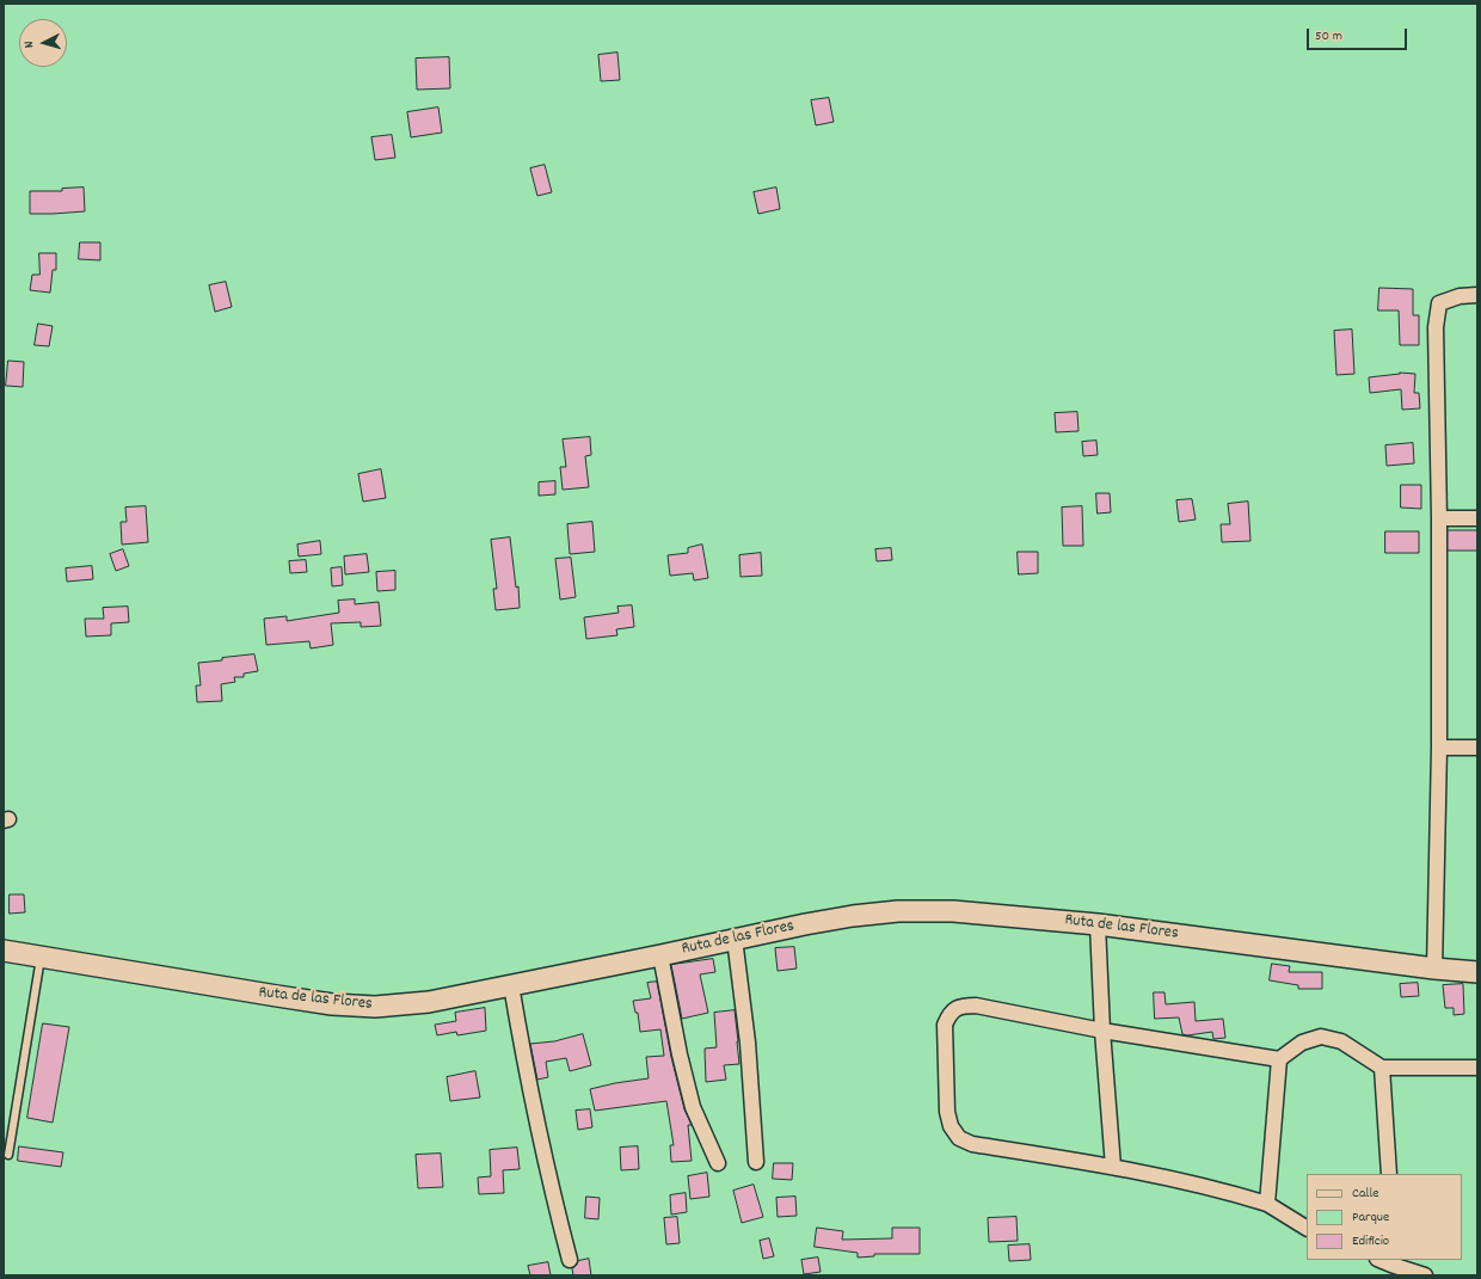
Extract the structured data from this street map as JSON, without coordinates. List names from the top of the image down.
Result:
{
  "streets": {
    "main road": ["Ruta de las Flores"]
  },
  "legend": ["Calle", "Parque", "Edificio"],
  "scale_bar": "50 m",
  "north": "left"
}
